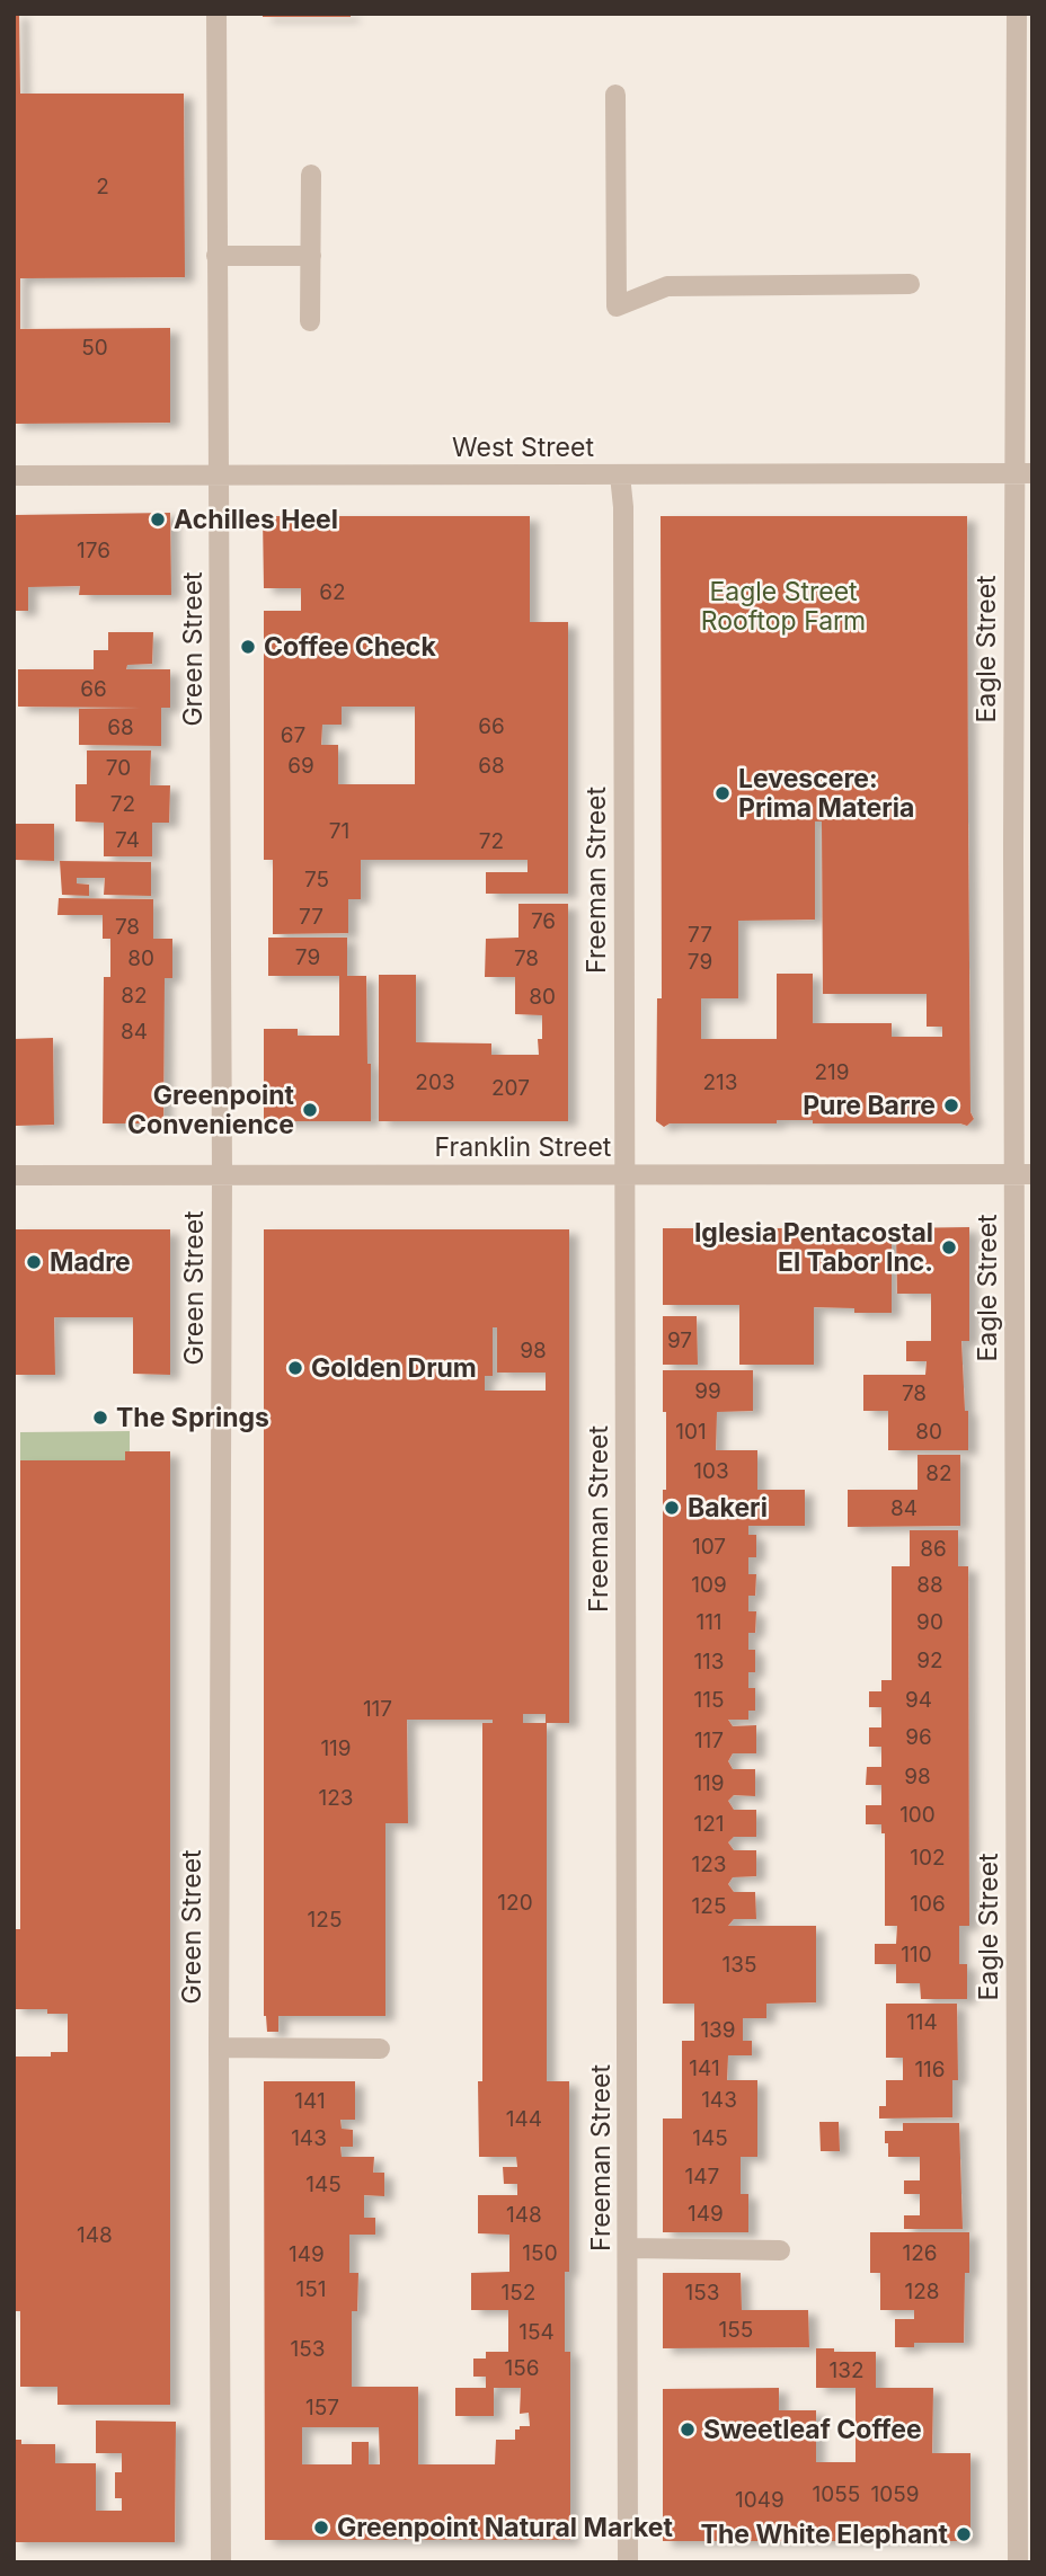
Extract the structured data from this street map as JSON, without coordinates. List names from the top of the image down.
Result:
{
  "streets": {
    "street": [
      "West Street",
      "Green Street",
      "Eagle Street",
      "Freeman Street",
      "Franklin Street"
    ]
  },
  "crossings": [
    ["West Street", "Green Street"],
    ["West Street", "Eagle Street"],
    ["West Street", "Freeman Street"],
    ["Green Street", "Franklin Street"],
    ["Eagle Street", "Franklin Street"],
    ["Freeman Street", "Franklin Street"]
  ],
  "parks": ["Eagle Street Rooftop Farm"],
  "places": [
    "Achilles Heel",
    "Coffee Check",
    "Levescere: Prima Materia",
    "Pure Barre",
    "Greenpoint Convenience",
    "Iglesia Pentacostal El Tabor Inc.",
    "Madre",
    "Golden Drum",
    "The Springs",
    "Bakeri",
    "Sweetleaf Coffee",
    "Greenpoint Natural Market",
    "The White Elephant"
  ],
  "house_numbers": [
    "2",
    "50",
    "176",
    "62",
    "66",
    "66",
    "68",
    "67",
    "69",
    "68",
    "70",
    "72",
    "71",
    "74",
    "72",
    "75",
    "77",
    "76",
    "78",
    "77",
    "79",
    "80",
    "78",
    "79",
    "82",
    "80",
    "84",
    "219",
    "203",
    "213",
    "207",
    "97",
    "98",
    "99",
    "78",
    "101",
    "80",
    "103",
    "82",
    "84",
    "107",
    "86",
    "109",
    "88",
    "111",
    "90",
    "92",
    "113",
    "115",
    "94",
    "117",
    "96",
    "117",
    "119",
    "98",
    "119",
    "123",
    "100",
    "121",
    "102",
    "123",
    "120",
    "106",
    "125",
    "125",
    "110",
    "135",
    "114",
    "139",
    "141",
    "116",
    "143",
    "141",
    "144",
    "143",
    "145",
    "147",
    "145",
    "149",
    "148",
    "148",
    "150",
    "126",
    "149",
    "151",
    "128",
    "152",
    "153",
    "155",
    "154",
    "153",
    "156",
    "132",
    "157",
    "1055",
    "1059",
    "1049"
  ]
}
